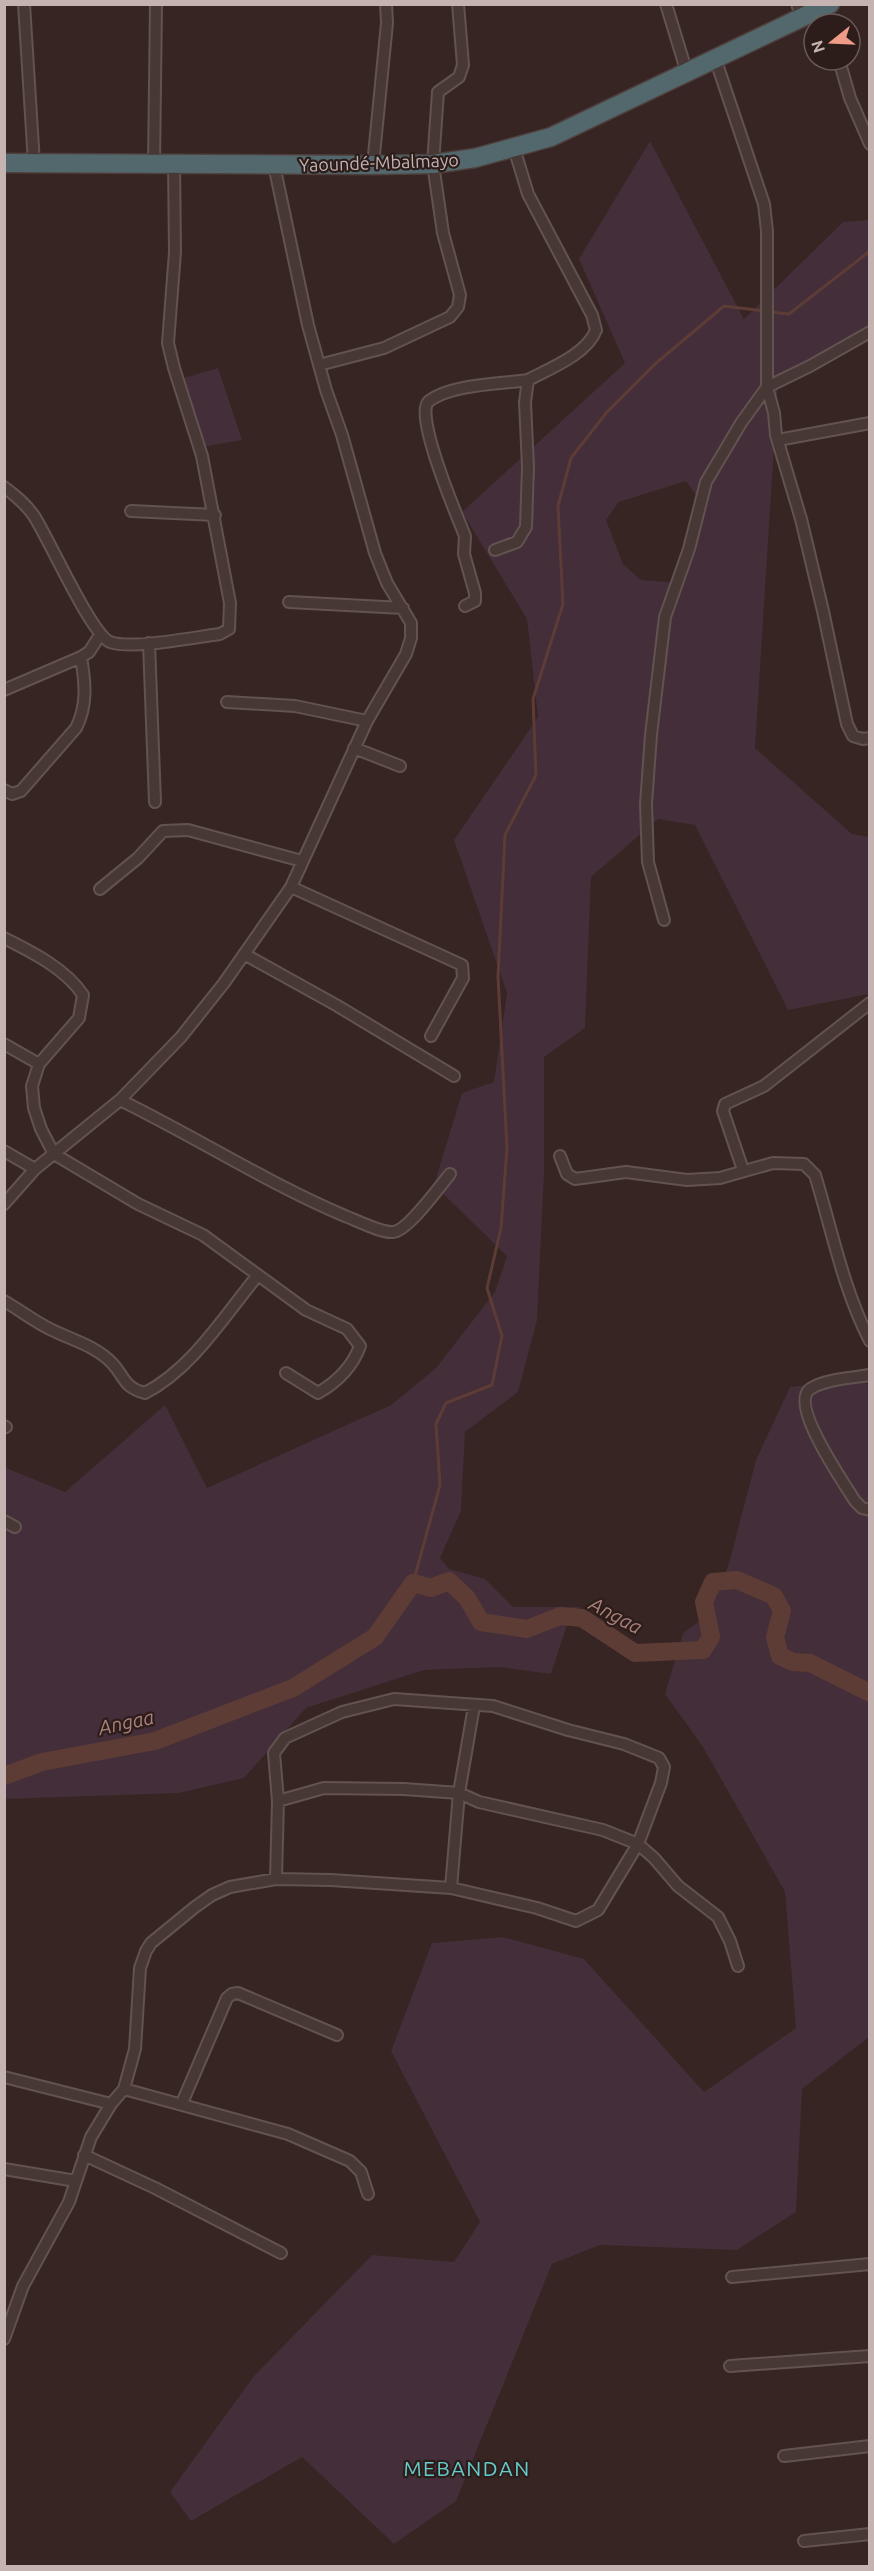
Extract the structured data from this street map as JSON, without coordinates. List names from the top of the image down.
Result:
{
  "streets": {
    "highway": ["Yaoundé-Mbalmayo"]
  },
  "districts": ["MEBANDAN"],
  "water": ["Angaa"],
  "north": "left"
}
